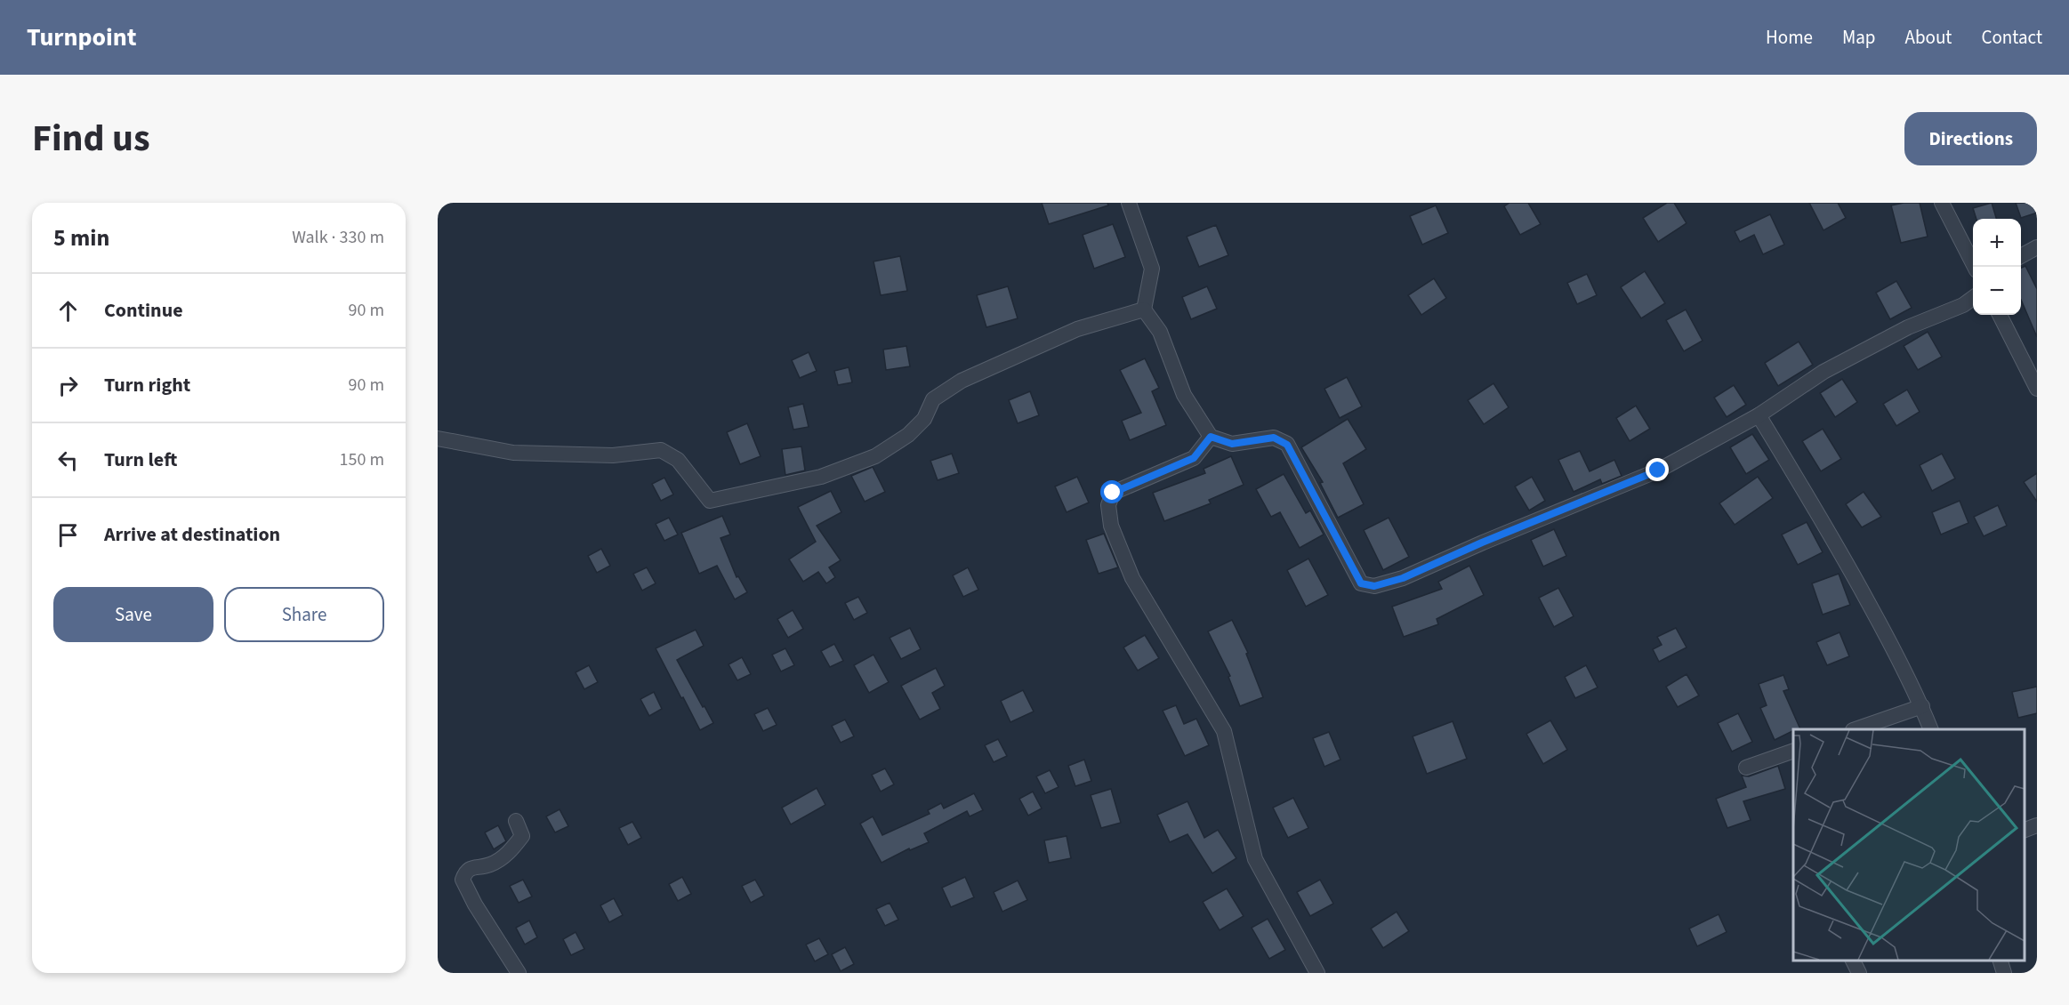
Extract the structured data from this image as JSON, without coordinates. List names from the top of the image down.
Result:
{
  "page": {
    "header": "Turnpoint",
    "nav": [
      "Home",
      "Map",
      "About",
      "Contact"
    ],
    "title": "Find us",
    "buttons": [
      "Directions",
      ["Save", "Share"]
    ],
    "heading": ["5 min", "Walk · 330 m"],
    "map_buttons": ["+", "−"],
    "list": [
      ["Continue", "90 m"],
      ["Turn right", "90 m"],
      ["Turn left", "150 m"],
      "Arrive at destination"
    ]
  }
}
